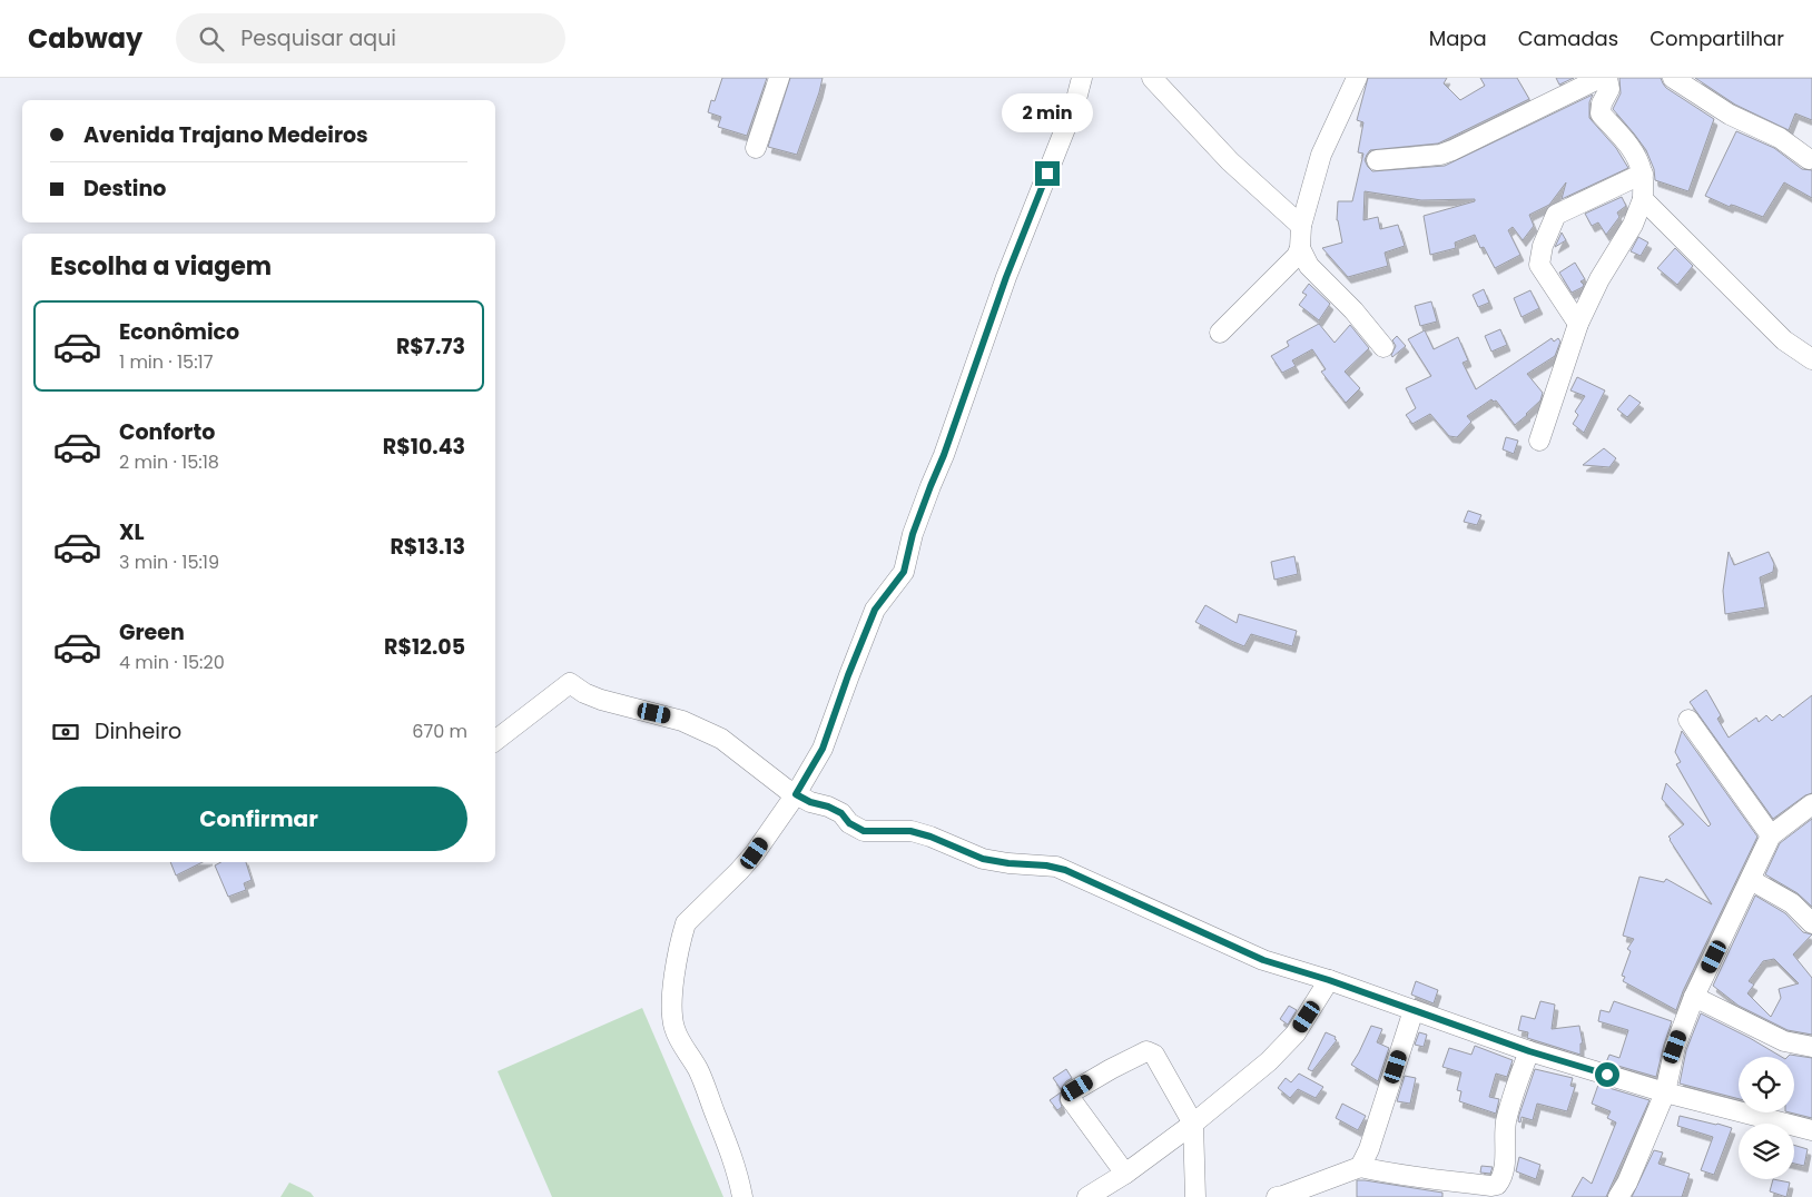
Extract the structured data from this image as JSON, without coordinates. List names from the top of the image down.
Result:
{
  "page": {
    "header": "Cabway",
    "search": "Pesquisar aqui",
    "nav": ["Mapa", "Camadas", "Compartilhar"],
    "bubble": "2 min",
    "banner": ["Avenida Trajano Medeiros", "Destino"],
    "heading": "Escolha a viagem",
    "list": [
      {
        "name": "Econômico",
        "note": "1 min · 15:17",
        "value": "R$7.73"
      },
      {
        "name": "Conforto",
        "note": "2 min · 15:18",
        "value": "R$10.43"
      },
      {
        "name": "XL",
        "note": "3 min · 15:19",
        "value": "R$13.13"
      },
      {
        "name": "Green",
        "note": "4 min · 15:20",
        "value": "R$12.05"
      }
    ],
    "pay": ["Dinheiro", "670 m"],
    "buttons": "Confirmar"
  }
}
